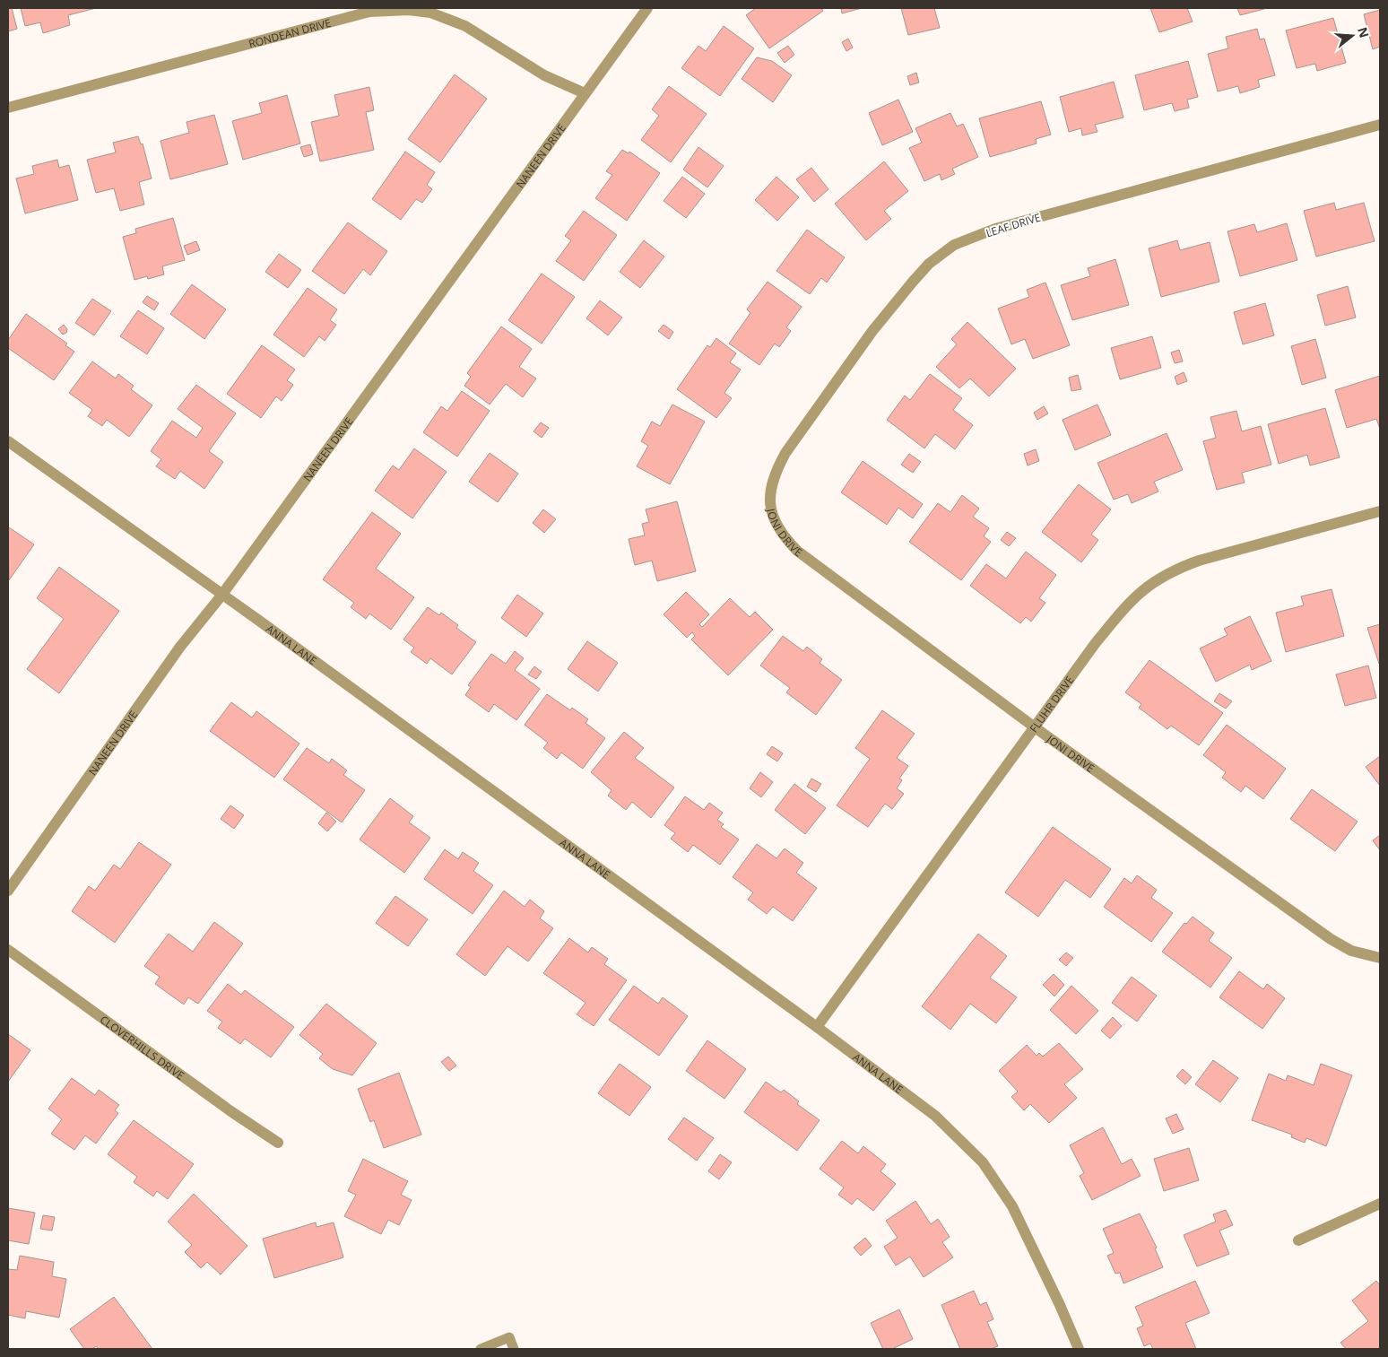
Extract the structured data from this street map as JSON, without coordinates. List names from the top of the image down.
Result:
{
  "streets": {
    "street": [
      "RONDEAN DRIVE",
      "NANEEN DRIVE",
      "LEAF DRIVE",
      "JONI DRIVE",
      "ANNA LANE",
      "FLUHR DRIVE",
      "CLOVERHILLS DRIVE"
    ]
  },
  "crossings": [
    ["RONDEAN DRIVE", "NANEEN DRIVE"],
    ["NANEEN DRIVE", "ANNA LANE"],
    ["LEAF DRIVE", "JONI DRIVE"],
    ["JONI DRIVE", "FLUHR DRIVE"],
    ["ANNA LANE", "FLUHR DRIVE"]
  ],
  "north": "right"
}
